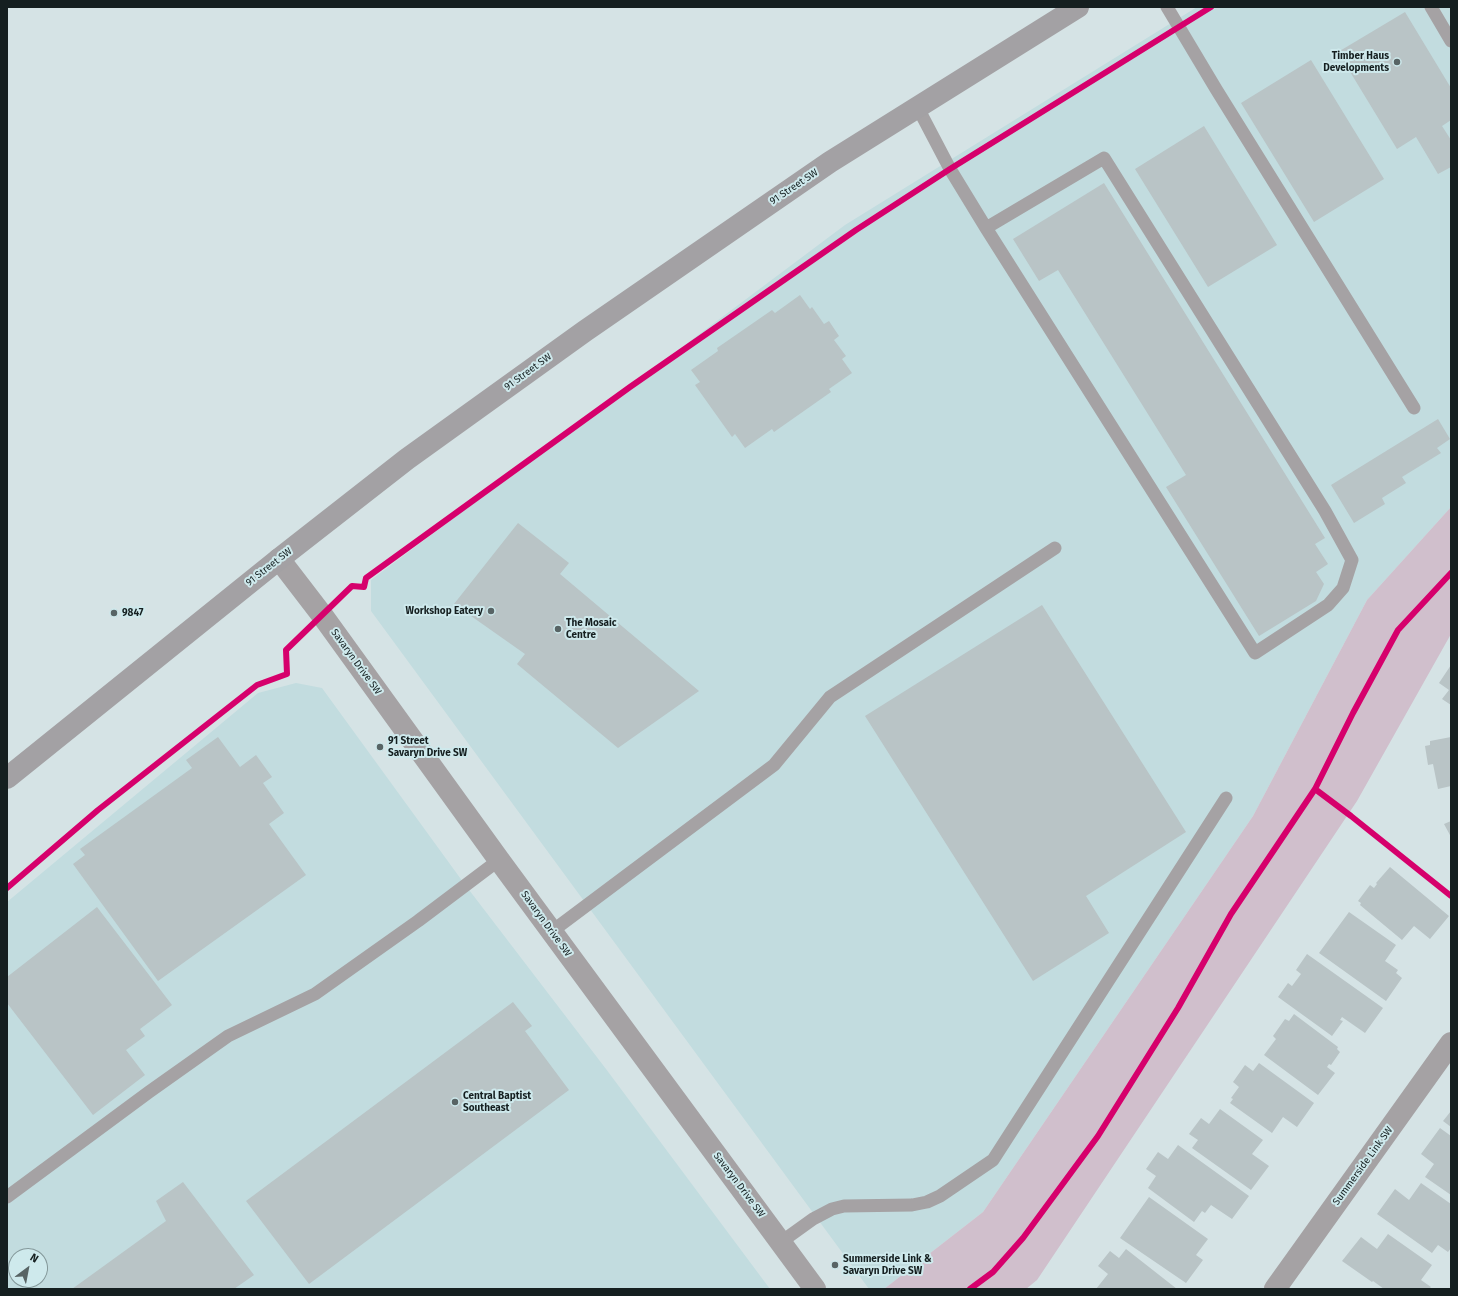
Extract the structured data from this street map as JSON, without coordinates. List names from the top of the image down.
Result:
{
  "streets": {
    "main road": ["91 Street SW"],
    "street": ["Savaryn Drive SW", "Summerside Link SW"]
  },
  "crossings": [
    ["91 Street SW", "Savaryn Drive SW"]
  ],
  "places": [
    "Timber Haus Developments",
    "Workshop Eatery",
    "9847",
    "The Mosaic Centre",
    "91 Street Savaryn Drive SW",
    "Central Baptist Southeast",
    "Summerside Link & Savaryn Drive SW"
  ],
  "north": "top right"
}
